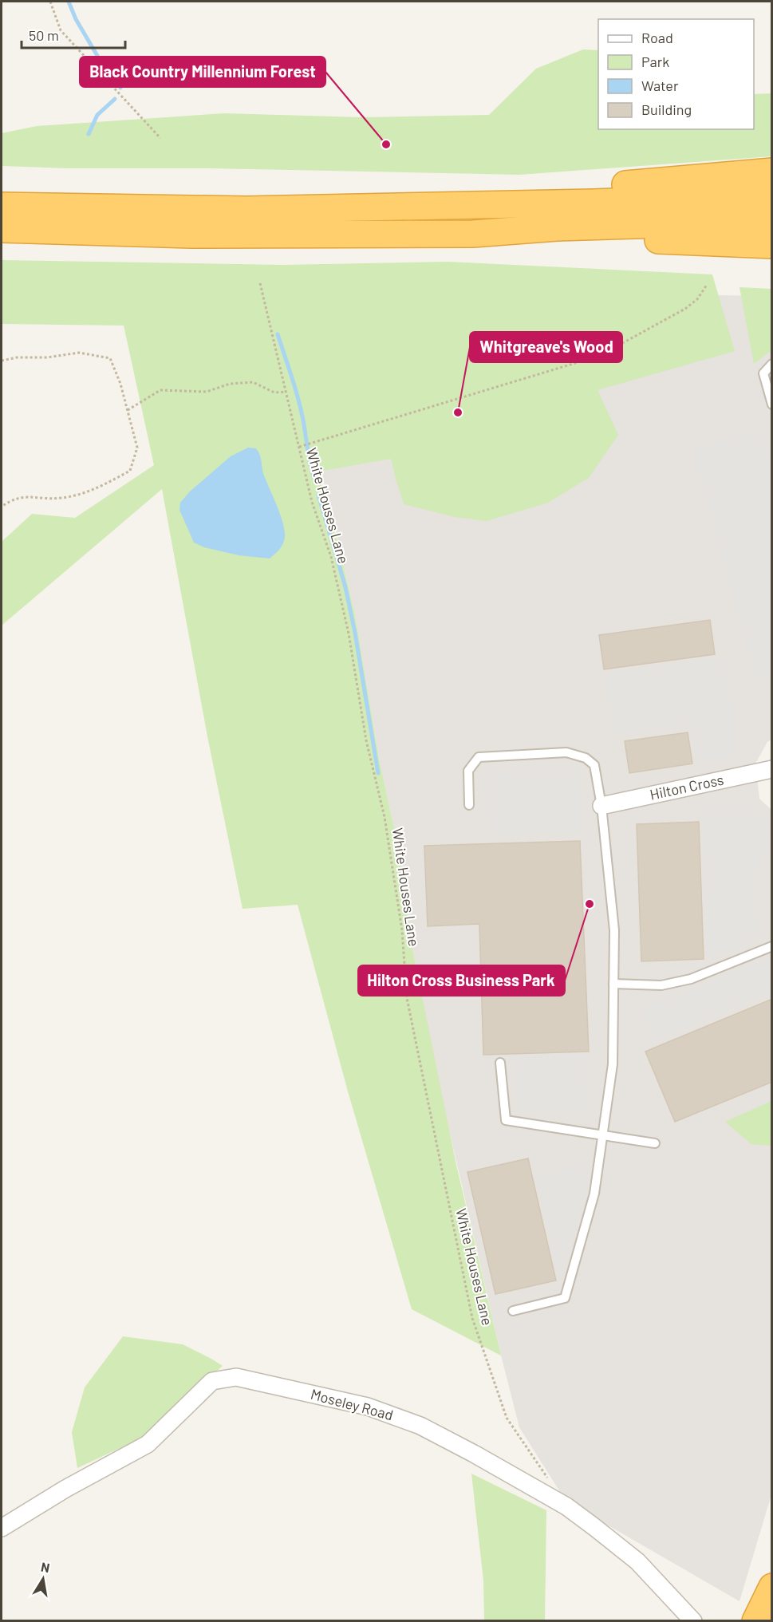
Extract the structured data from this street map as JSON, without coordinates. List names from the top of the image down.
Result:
{
  "streets": {
    "street": ["Hilton Cross", "Moseley Road"],
    "path": ["White Houses Lane"]
  },
  "crossings": [
    ["White Houses Lane", "Moseley Road"]
  ],
  "places": ["Black Country Millennium Forest", "Whitgreave's Wood", "Hilton Cross Business Park"],
  "legend": [
    "Road",
    "Park",
    "Water",
    "Building"
  ],
  "scale_bar": "50 m",
  "north": "top"
}
